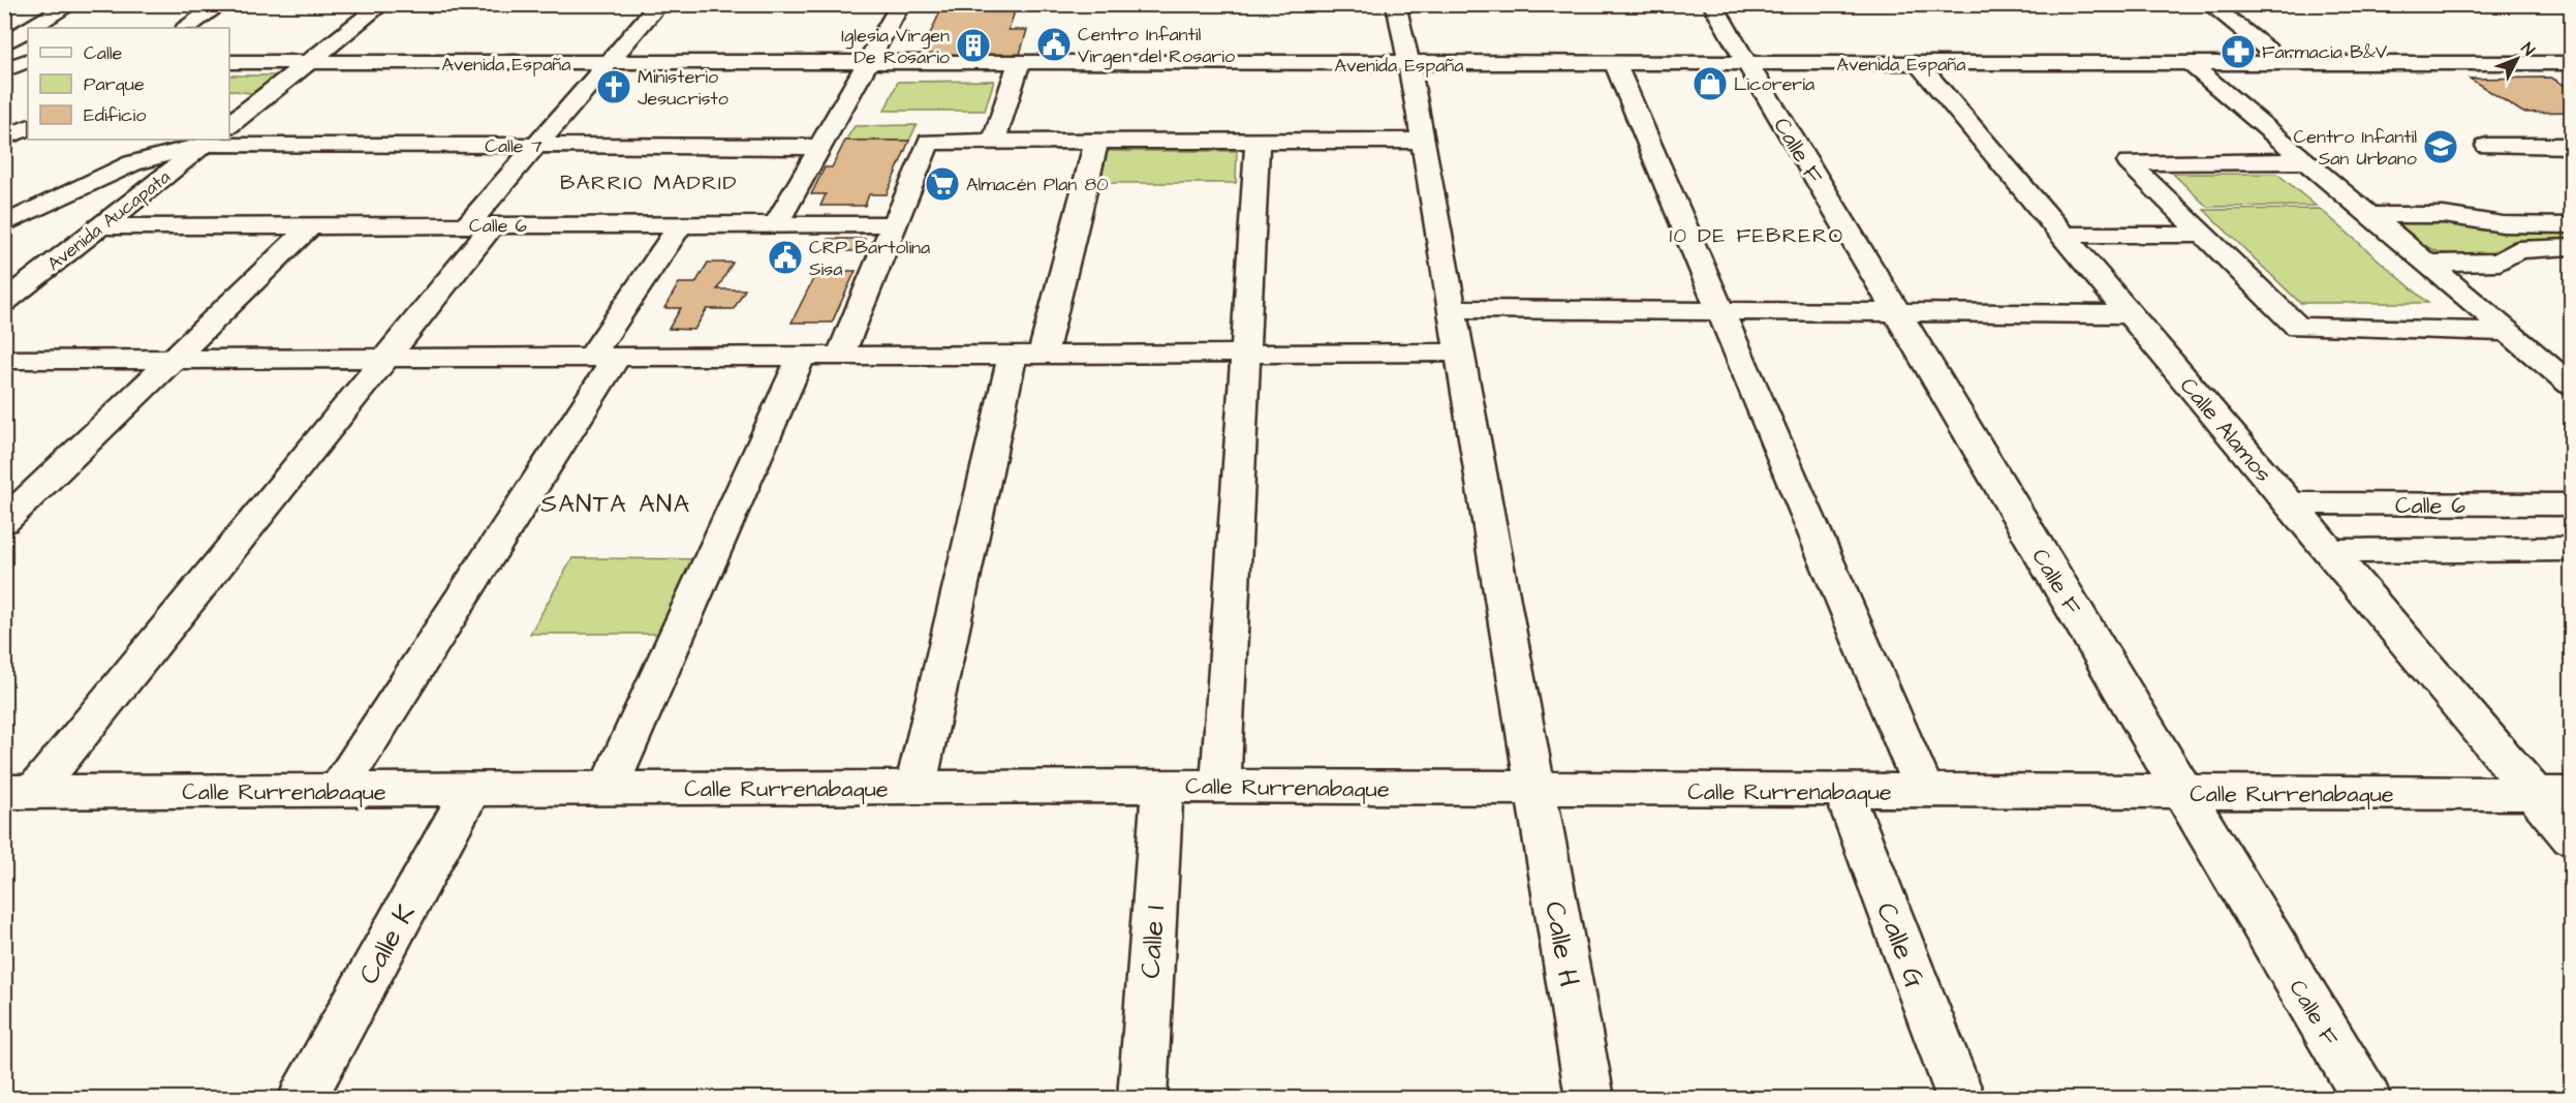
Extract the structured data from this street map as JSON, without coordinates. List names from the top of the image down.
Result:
{
  "streets": {
    "street": [
      "Avenida España",
      "Calle 7",
      "Calle F",
      "Avenida Aucapata",
      "Calle 6",
      "Calle Alamos",
      "Calle Rurrenabaque",
      "Calle I",
      "Calle K",
      "Calle H",
      "Calle G"
    ]
  },
  "crossings": [
    ["Avenida España", "Calle F"],
    ["Avenida España", "Calle Alamos"],
    ["Avenida España", "Calle H"],
    ["Calle 7", "Avenida Aucapata"],
    ["Calle F", "Calle Rurrenabaque"],
    ["Avenida Aucapata", "Calle 6"],
    ["Calle 6", "Calle Alamos"],
    ["Calle Alamos", "Calle Rurrenabaque"],
    ["Calle Rurrenabaque", "Calle I"],
    ["Calle Rurrenabaque", "Calle K"],
    ["Calle Rurrenabaque", "Calle H"],
    ["Calle Rurrenabaque", "Calle G"]
  ],
  "districts": ["BARRIO MADRID", "10 DE FEBRERO", "SANTA ANA"],
  "places": {
    "public building": ["Centro Infantil Virgen del Rosario", "CRP Bartolina Sisa"],
    "building": ["Iglesia Virgen De Rosario"],
    "pharmacy": ["Farmacia B&V"],
    "shop": ["Licorería"],
    "church": ["Ministerio Jesucristo"],
    "school or university": ["Centro Infantil San Urbano"],
    "supermarket": ["Almacén Plan 80"]
  },
  "legend": ["Calle", "Parque", "Edificio"],
  "north": "top right"
}
